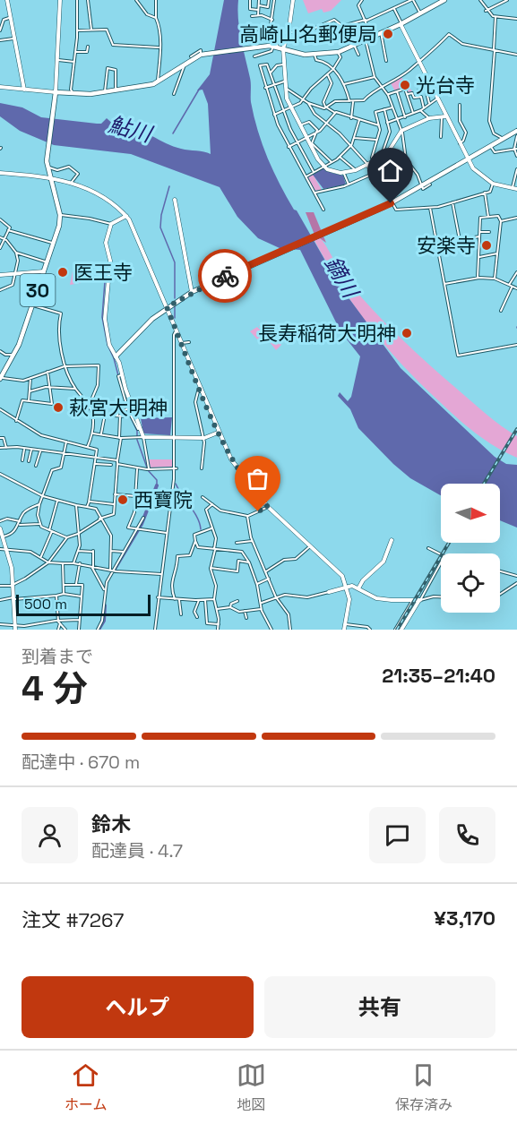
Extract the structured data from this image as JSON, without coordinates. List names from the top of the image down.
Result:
{
  "streets": {
    "main road": ["30"]
  },
  "water": ["鮎川", "鏑川"],
  "places": [
    "高崎山名郵便局",
    "光台寺",
    "安楽寺",
    "医王寺",
    "長寿稲荷大明神",
    "萩宮大明神",
    "西寶院"
  ],
  "scale_bar": "500 m",
  "north": "right",
  "page": {
    "scale": "500 m",
    "heading": ["4 分", "到着まで", "21:35–21:40"],
    "panel": [
      "鈴木",
      "配達員 · 4.7",
      "注文 #7267",
      "¥3,170"
    ],
    "bar": "配達中 · 670 m",
    "buttons": ["ヘルプ", "共有"],
    "tabs": ["ホーム", "地図", "保存済み"]
  }
}
